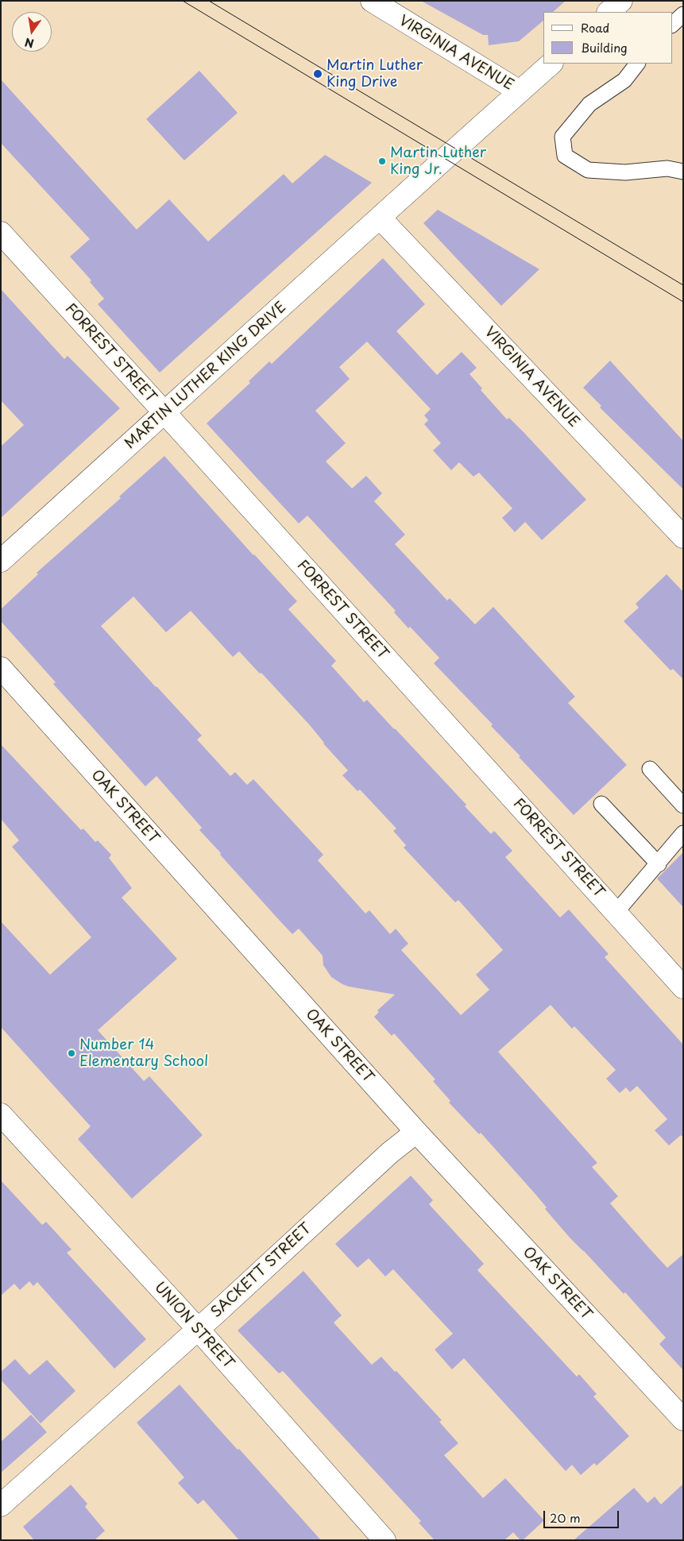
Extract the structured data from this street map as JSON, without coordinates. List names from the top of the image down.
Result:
{
  "streets": {
    "street": [
      "VIRGINIA AVENUE",
      "FORREST STREET",
      "MARTIN LUTHER KING DRIVE",
      "OAK STREET",
      "SACKETT STREET",
      "UNION STREET"
    ]
  },
  "crossings": [
    ["VIRGINIA AVENUE", "MARTIN LUTHER KING DRIVE"],
    ["FORREST STREET", "MARTIN LUTHER KING DRIVE"],
    ["OAK STREET", "SACKETT STREET"],
    ["SACKETT STREET", "UNION STREET"]
  ],
  "places": ["Martin Luther King Drive", "Martin Luther King Jr.", "Number 14 Elementary School"],
  "legend": ["Road", "Building"],
  "scale_bar": "20 m",
  "north": "bottom"
}
